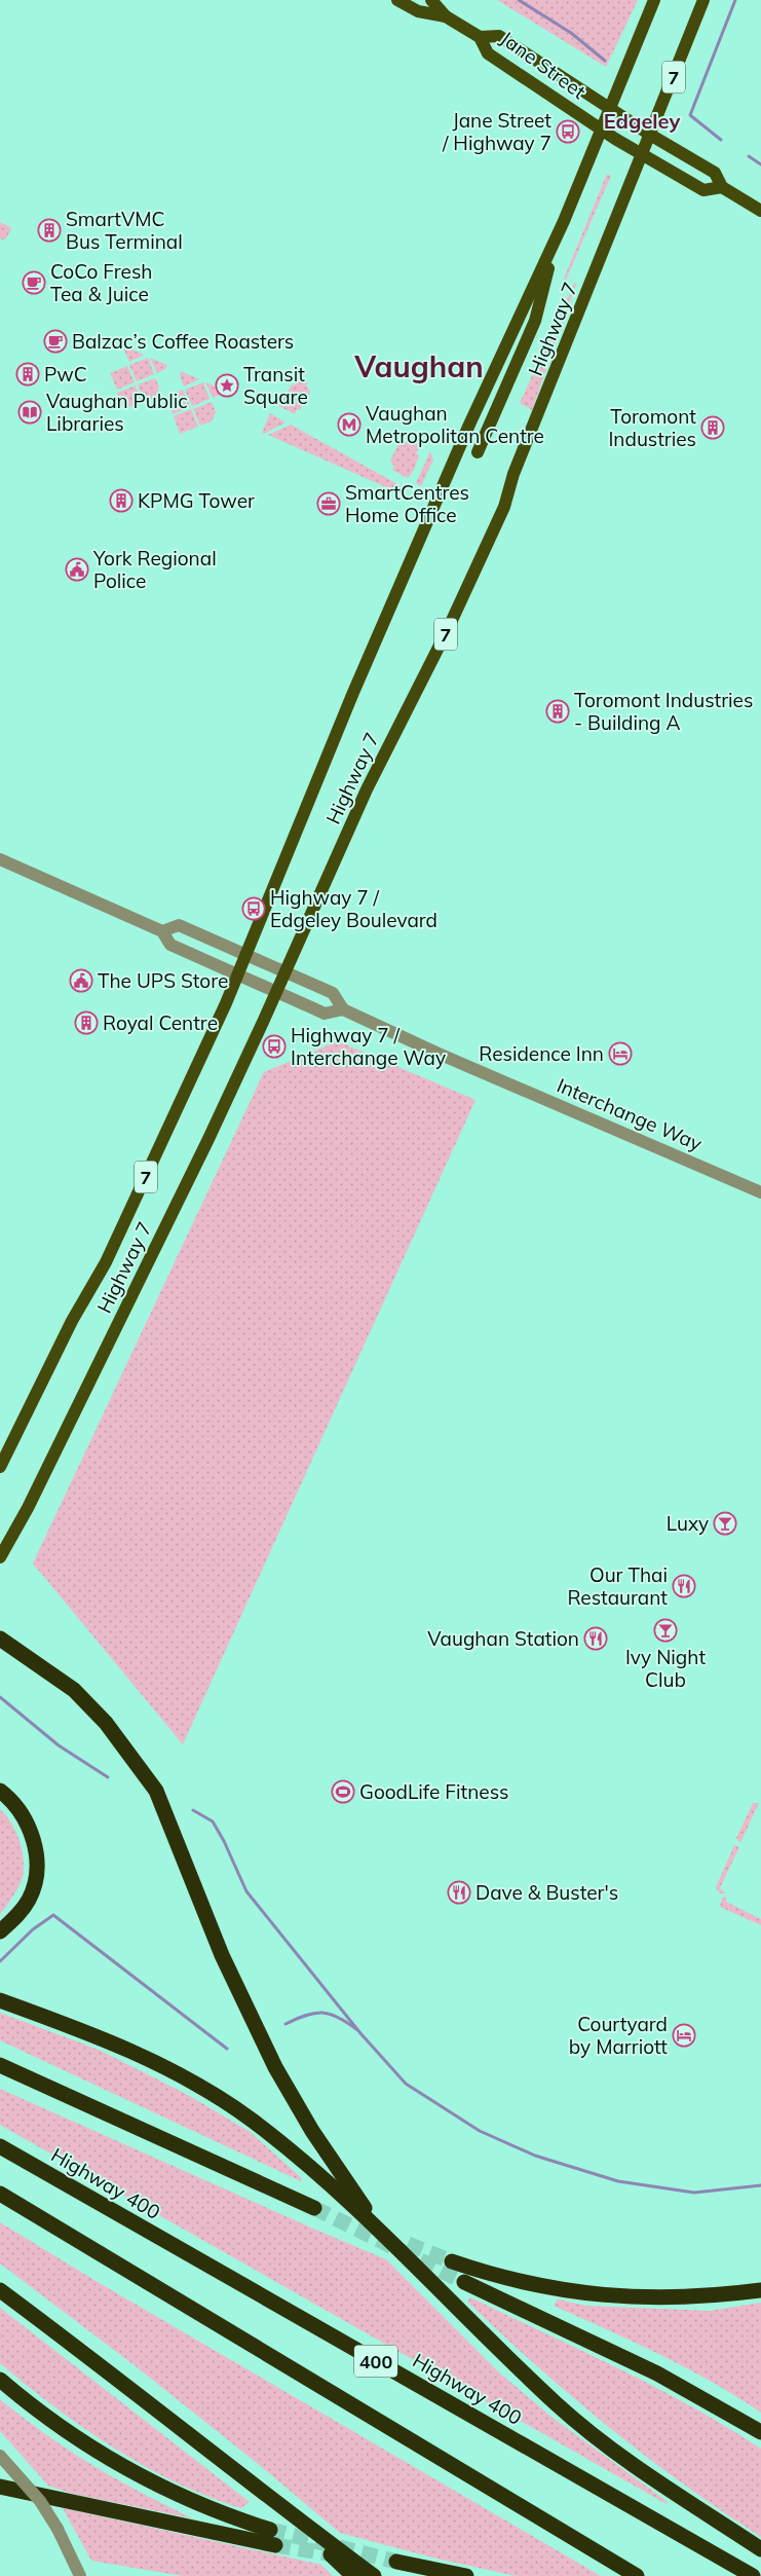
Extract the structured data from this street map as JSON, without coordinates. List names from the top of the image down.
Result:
{
  "streets": {
    "highway": ["Highway 400", "400"],
    "main road": ["Jane Street", "7", "Highway 7"],
    "street": ["Interchange Way"]
  },
  "crossings": [
    ["Jane Street", "Highway 7"],
    ["Highway 7", "Interchange Way"]
  ],
  "districts": ["Edgeley", "Vaughan"],
  "places": {
    "bus stop": ["Jane Street / Highway 7", "Highway 7 / Edgeley Boulevard", "Highway 7 / Interchange Way"],
    "building": [
      "SmartVMC Bus Terminal",
      "PwC",
      "Toromont Industries",
      "KPMG Tower",
      "Toromont Industries - Building A",
      "Royal Centre"
    ],
    "cafe": ["CoCo Fresh Tea & Juice", "Balzac’s Coffee Roasters"],
    "place": ["Transit Square"],
    "library": ["Vaughan Public Libraries"],
    "metro station": ["Vaughan Metropolitan Centre"],
    "office": ["SmartCentres Home Office"],
    "public building": ["York Regional Police", "The UPS Store"],
    "hotel": ["Residence Inn", "Courtyard by Marriott"],
    "bar": ["Luxy", "Ivy Night Club"],
    "restaurant": ["Our Thai Restaurant", "Vaughan Station", "Dave & Buster's"],
    "sports": ["GoodLife Fitness"]
  }
}
